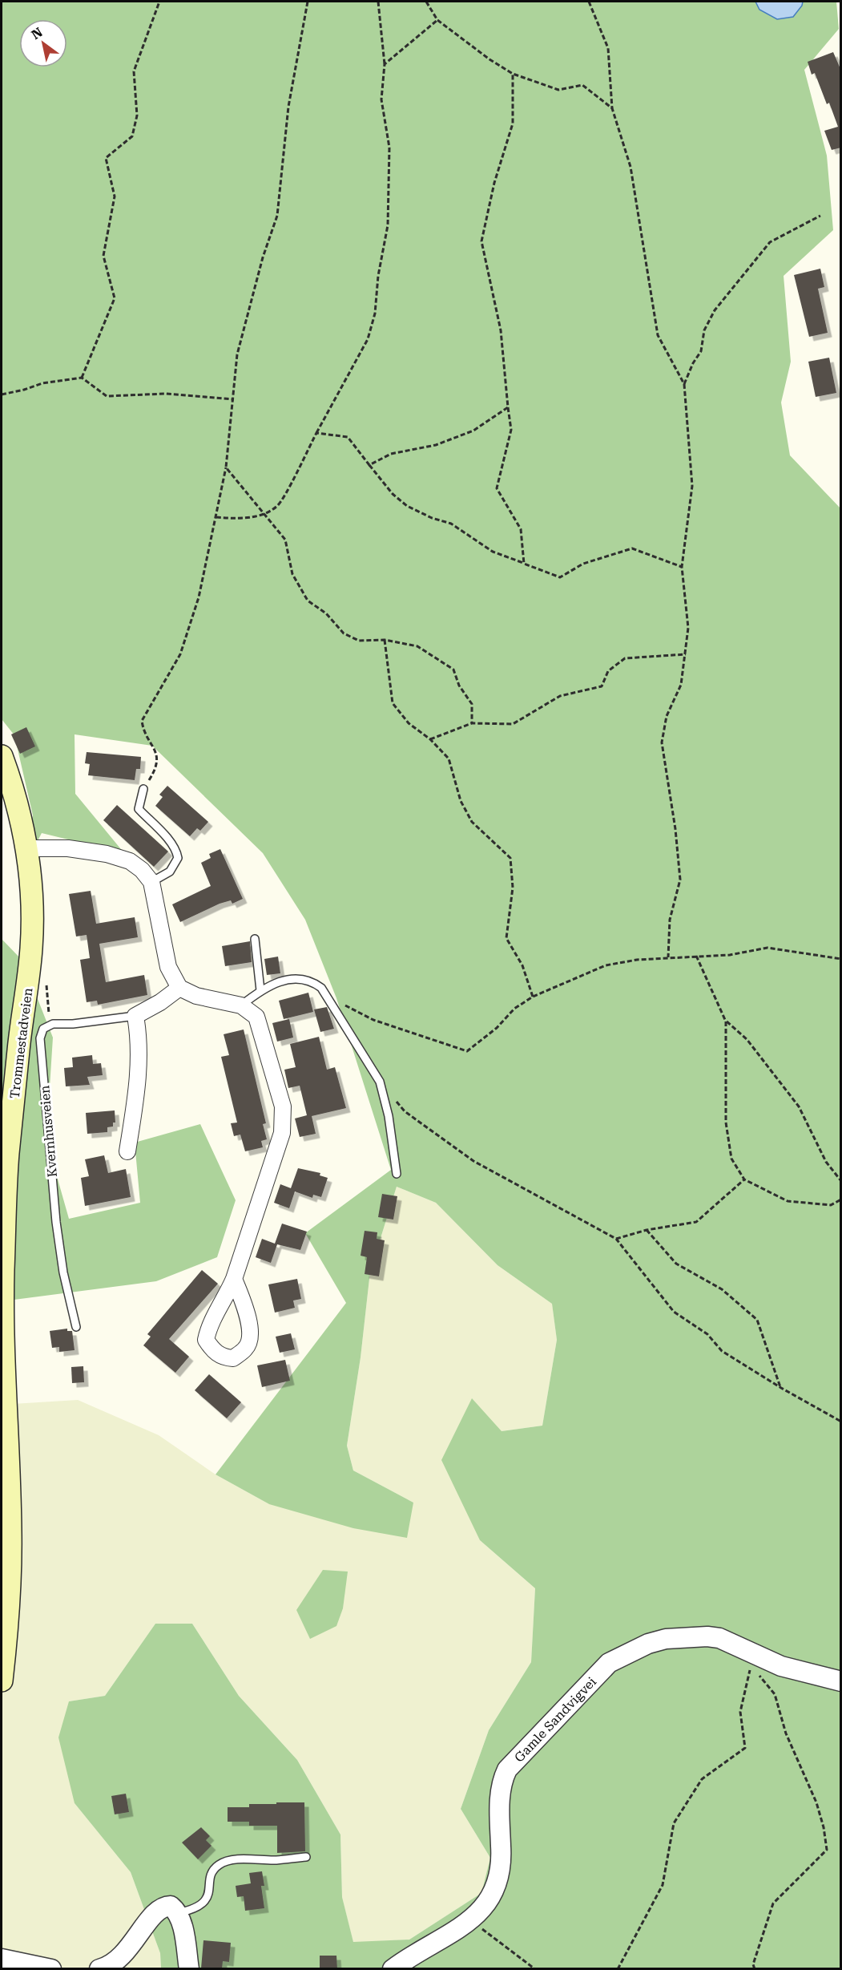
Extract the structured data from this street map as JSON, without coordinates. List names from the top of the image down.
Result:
{
  "streets": {
    "main road": ["Trommestadveien"],
    "street": ["Gamle Sandvigvei"],
    "lane": ["Kvernhusveien"]
  },
  "north": "top left"
}
